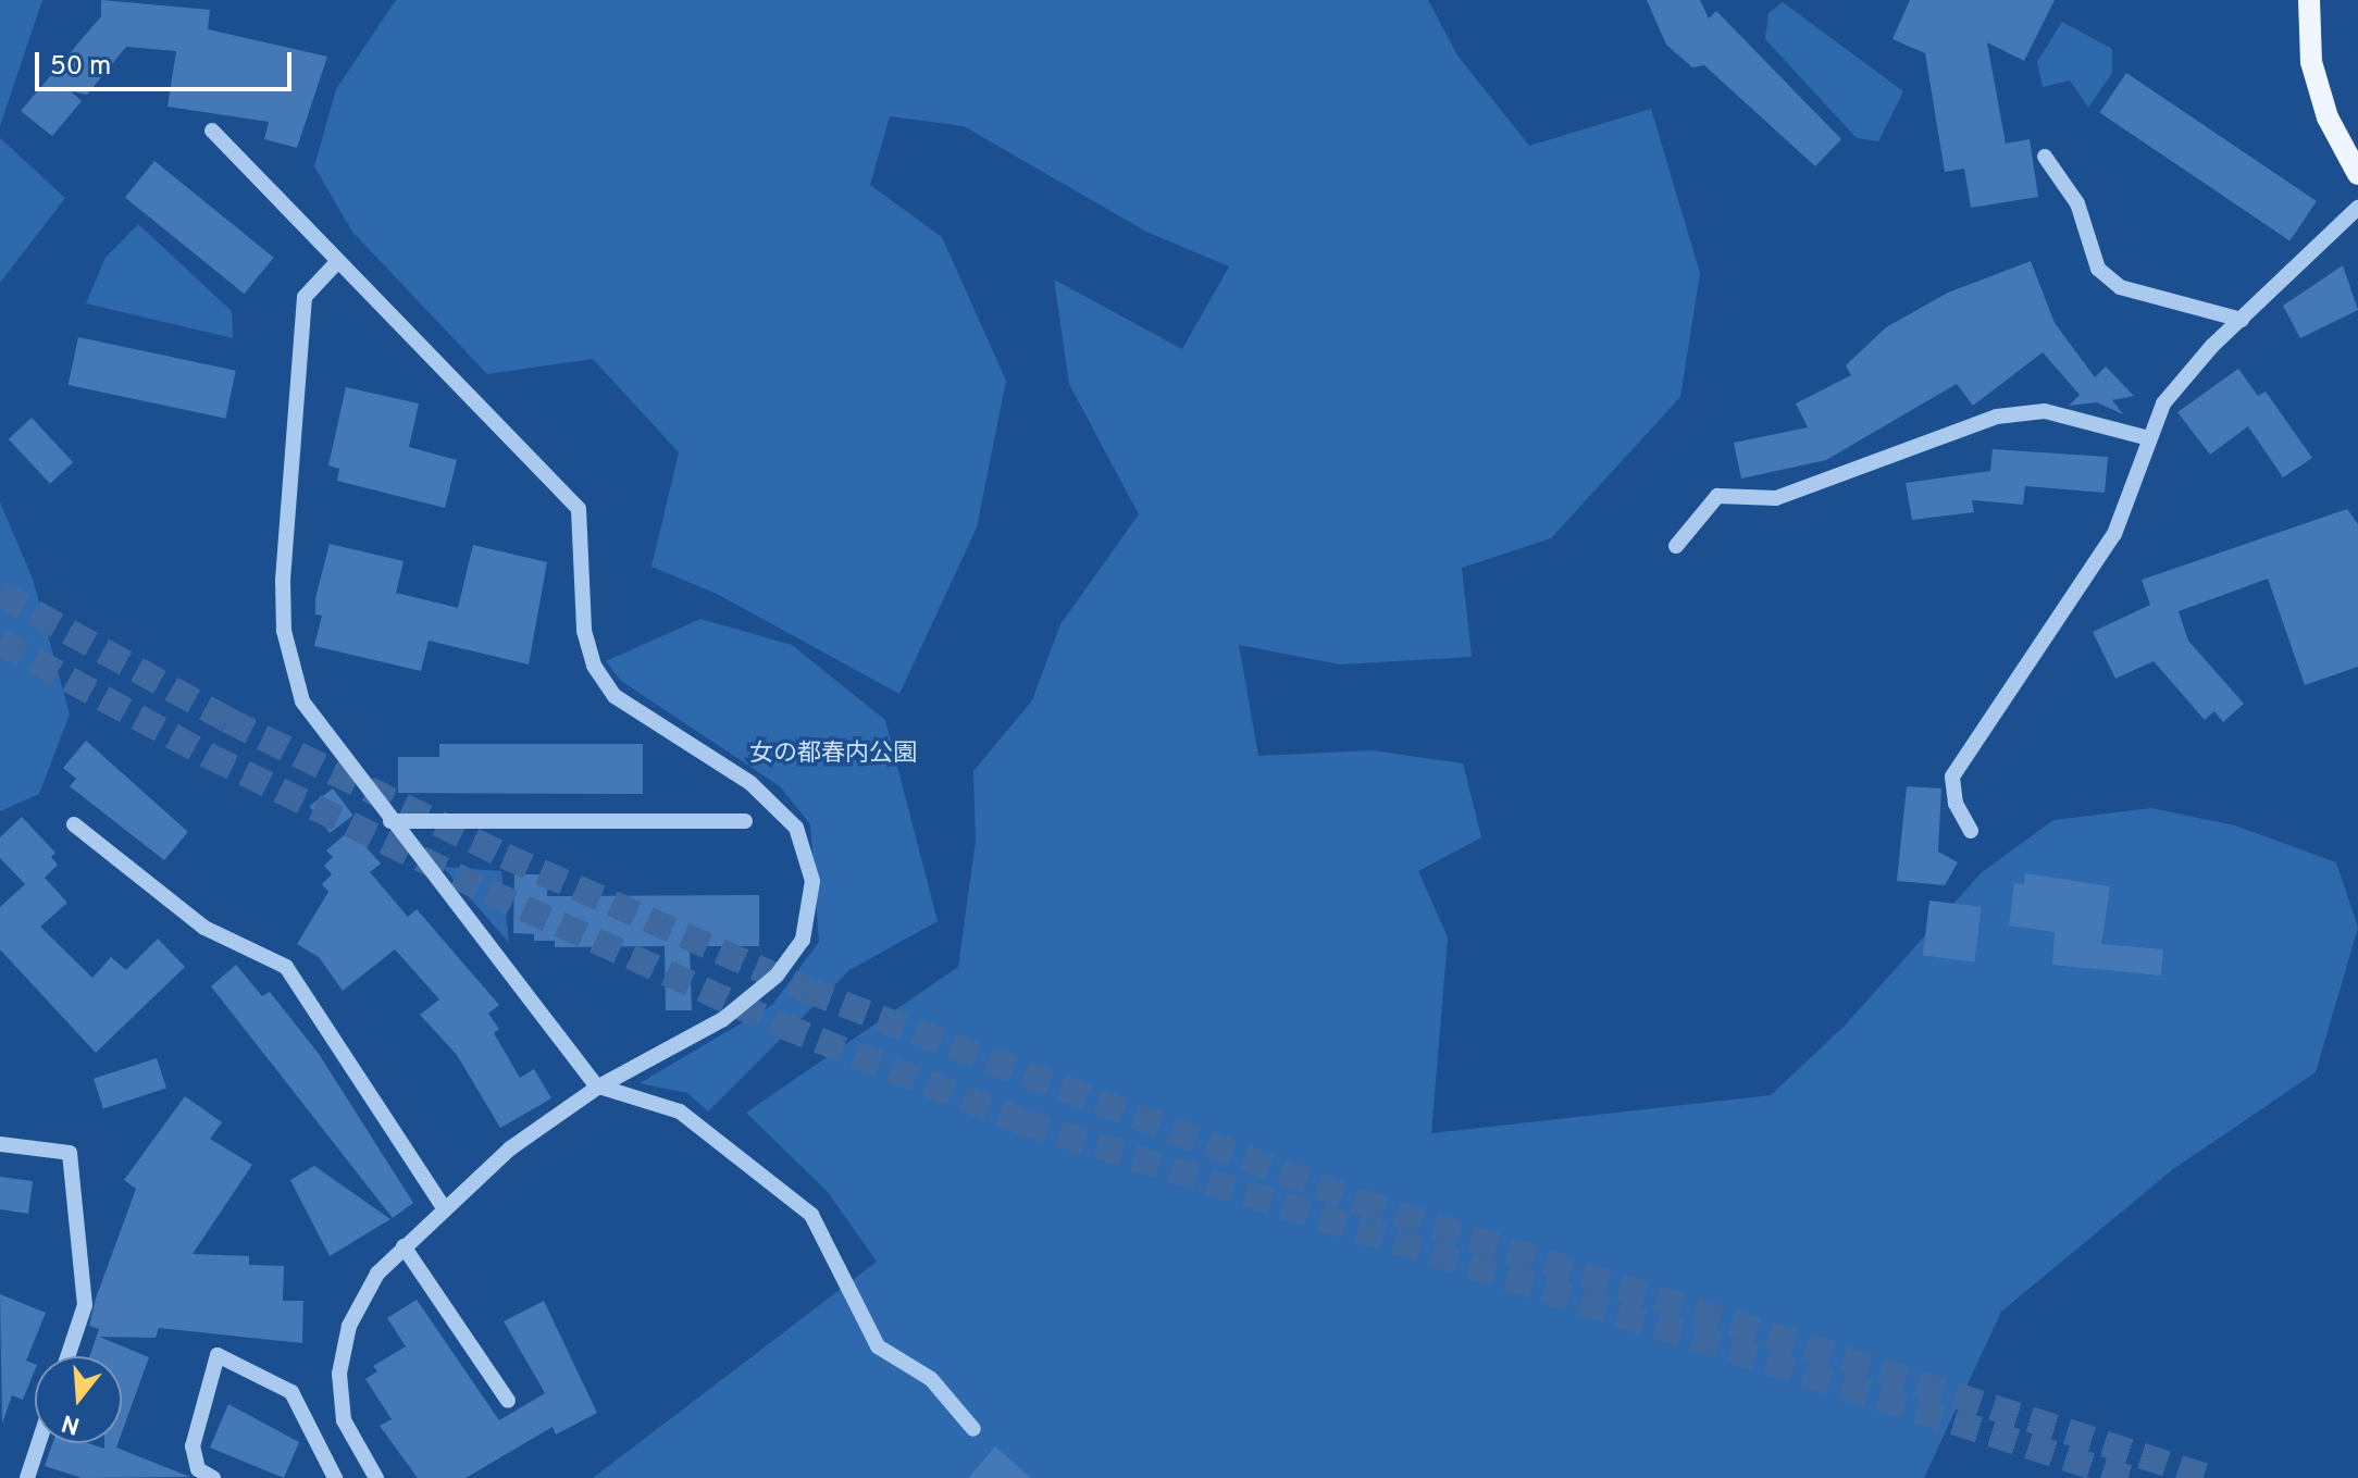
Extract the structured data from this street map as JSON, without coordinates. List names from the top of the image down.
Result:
{
  "parks": ["女の都春内公園"],
  "scale_bar": "50 m",
  "north": "bottom"
}
